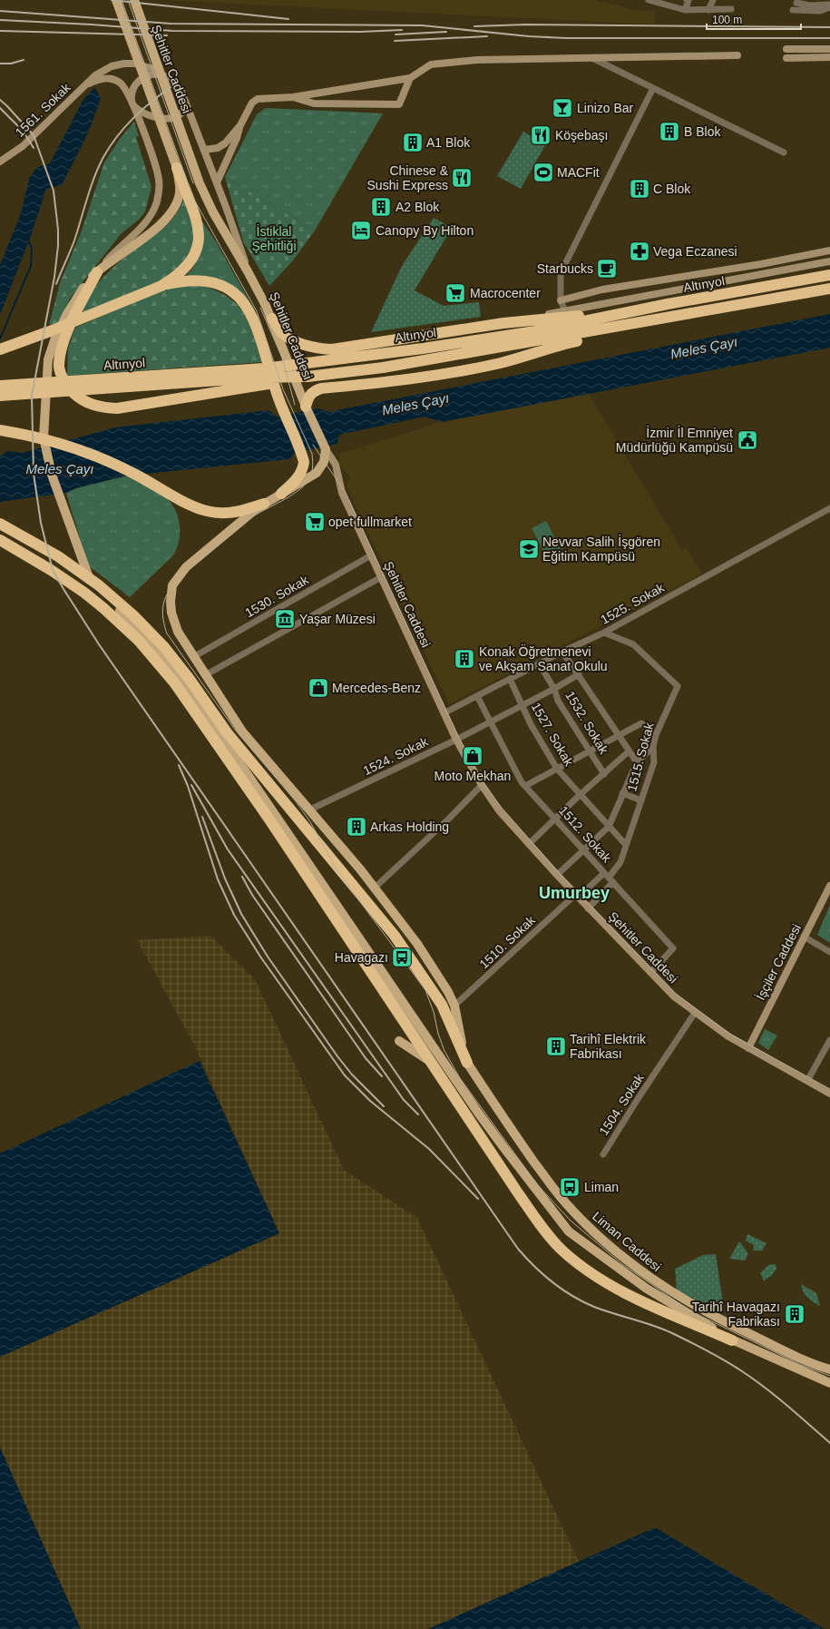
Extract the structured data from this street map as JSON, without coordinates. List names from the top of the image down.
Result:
{
  "streets": {
    "highway": ["Altınyol"],
    "main road": ["Şehitler Caddesi", "Liman Caddesi"],
    "street": [
      "1561. Sokak",
      "1530. Sokak",
      "1525. Sokak",
      "1532. Sokak",
      "1527. Sokak",
      "1524. Sokak",
      "1515. Sokak",
      "1512. Sokak",
      "1510. Sokak",
      "İşçiler Caddesi",
      "1504. Sokak"
    ]
  },
  "crossings": [
    ["Şehitler Caddesi", "1530. Sokak"],
    ["Şehitler Caddesi", "1525. Sokak"],
    ["Şehitler Caddesi", "1524. Sokak"],
    ["Şehitler Caddesi", "1515. Sokak"],
    ["Şehitler Caddesi", "1512. Sokak"],
    ["Şehitler Caddesi", "1510. Sokak"],
    ["Şehitler Caddesi", "İşçiler Caddesi"],
    ["Şehitler Caddesi", "1504. Sokak"],
    ["Şehitler Caddesi", "Liman Caddesi"],
    ["1530. Sokak", "Liman Caddesi"],
    ["1525. Sokak", "1532. Sokak"],
    ["1525. Sokak", "1527. Sokak"],
    ["1525. Sokak", "1515. Sokak"],
    ["1525. Sokak", "1512. Sokak"],
    ["1532. Sokak", "1524. Sokak"],
    ["1527. Sokak", "1524. Sokak"],
    ["1527. Sokak", "1515. Sokak"],
    ["1524. Sokak", "1512. Sokak"],
    ["1524. Sokak", "Liman Caddesi"],
    ["1515. Sokak", "1512. Sokak"],
    ["1515. Sokak", "1510. Sokak"],
    ["1512. Sokak", "1510. Sokak"],
    ["1510. Sokak", "Liman Caddesi"]
  ],
  "districts": ["Umurbey"],
  "water": ["Meles Çayı"],
  "parks": ["İstiklal Şehitliği"],
  "places": {
    "bar": ["Linizo Bar"],
    "building": [
      "B Blok",
      "A1 Blok",
      "C Blok",
      "A2 Blok",
      "Konak Öğretmenevi ve Akşam Sanat Okulu",
      "Arkas Holding",
      "Tarihî Elektrik Fabrikası",
      "Tarihî Havagazı Fabrikası"
    ],
    "restaurant": ["Köşebaşı", "Chinese & Sushi Express"],
    "sports": ["MACFit"],
    "hotel": ["Canopy By Hilton"],
    "pharmacy": ["Vega Eczanesi"],
    "cafe": ["Starbucks"],
    "supermarket": ["Macrocenter", "opet fullmarket"],
    "public building": ["İzmir İl Emniyet Müdürlüğü Kampüsü"],
    "school or university": ["Nevvar Salih İşgören Eğitim Kampüsü"],
    "museum": ["Yaşar Müzesi"],
    "shop": ["Mercedes-Benz", "Moto Mekhan"],
    "bus stop": ["Havagazı", "Liman"]
  },
  "scale_bar": "100 m"
}
